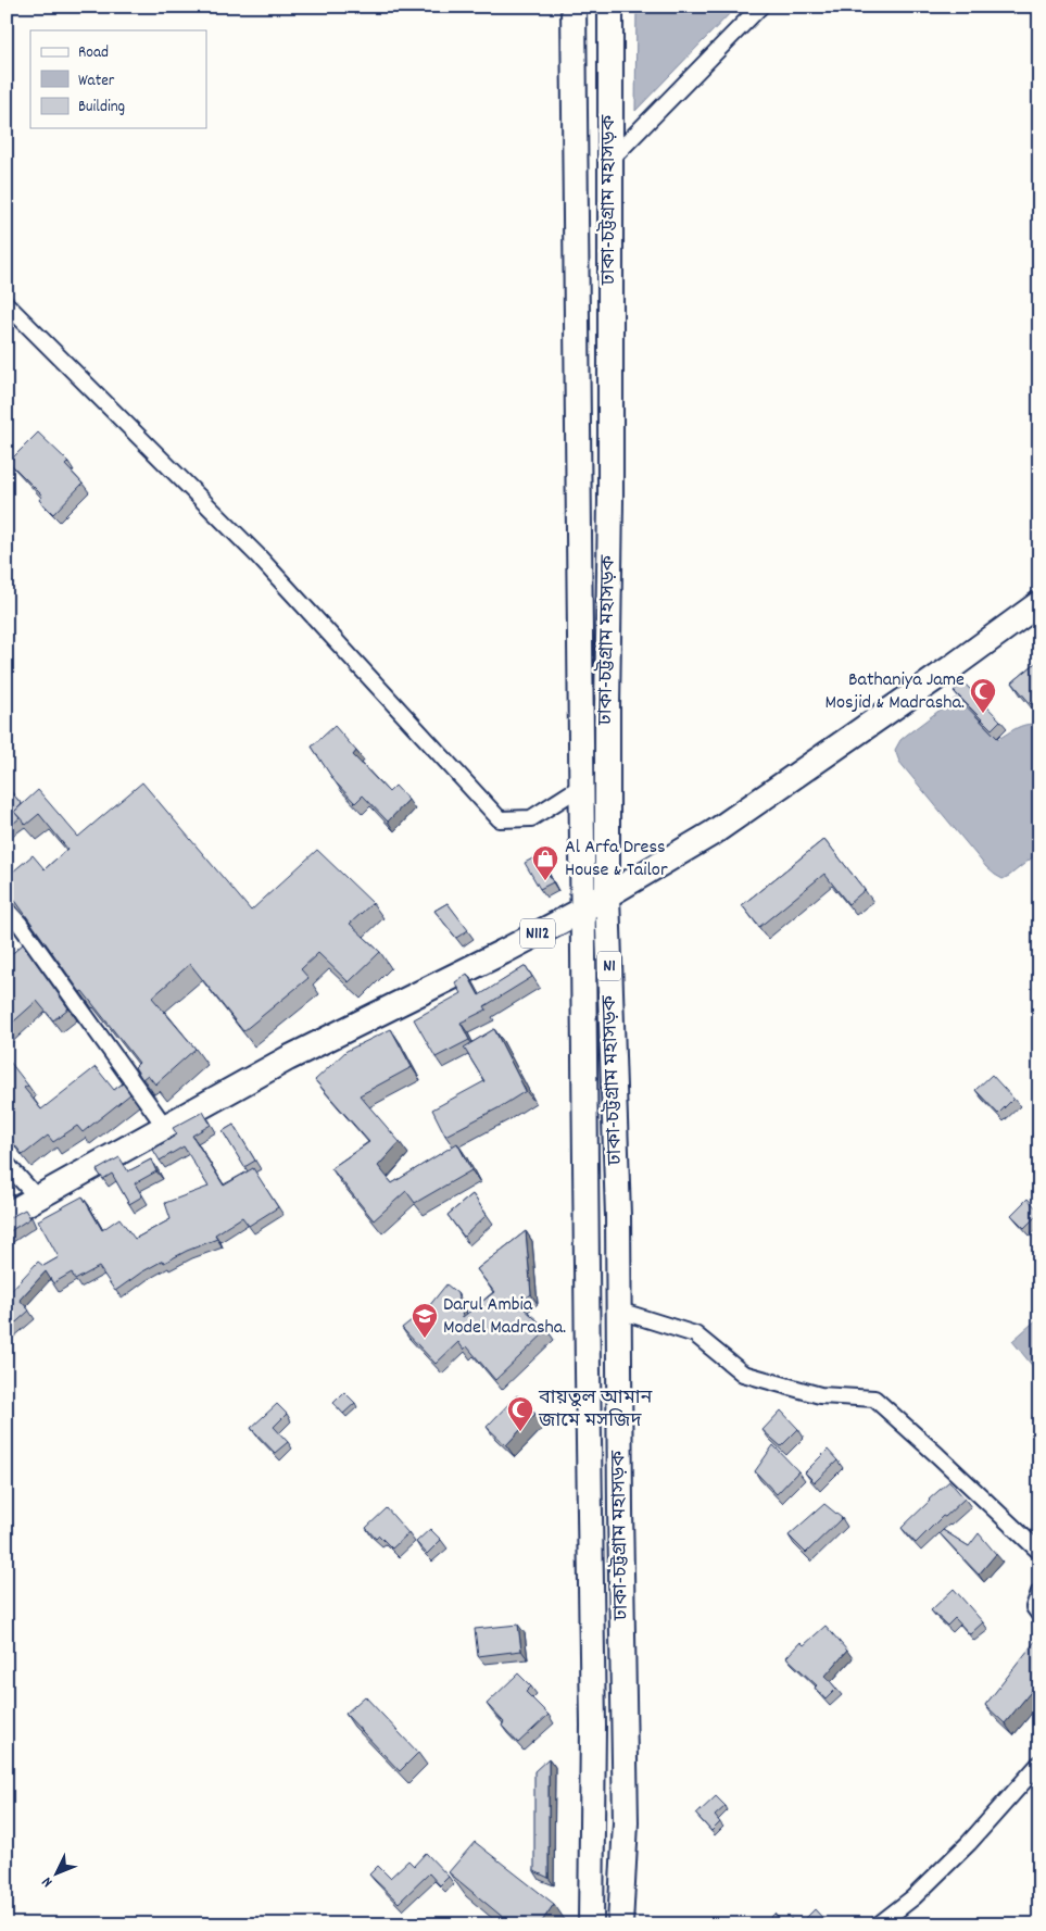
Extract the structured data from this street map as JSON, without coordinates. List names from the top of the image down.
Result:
{
  "streets": {
    "highway": ["ঢাকা-চট্টগ্রাম মহাসড়ক", "N112", "N1"]
  },
  "crossings": [
    ["ঢাকা-চট্টগ্রাম মহাসড়ক", "N112"]
  ],
  "places": {
    "mosque": ["Bathaniya Jame Mosjid & Madrasha.", "বায়তুল আমান জামে মসজিদ"],
    "shop": ["Al Arfa Dress House & Tailor"],
    "school or university": ["Darul Ambia Model Madrasha."]
  },
  "legend": ["Road", "Water", "Building"],
  "north": "bottom left"
}
